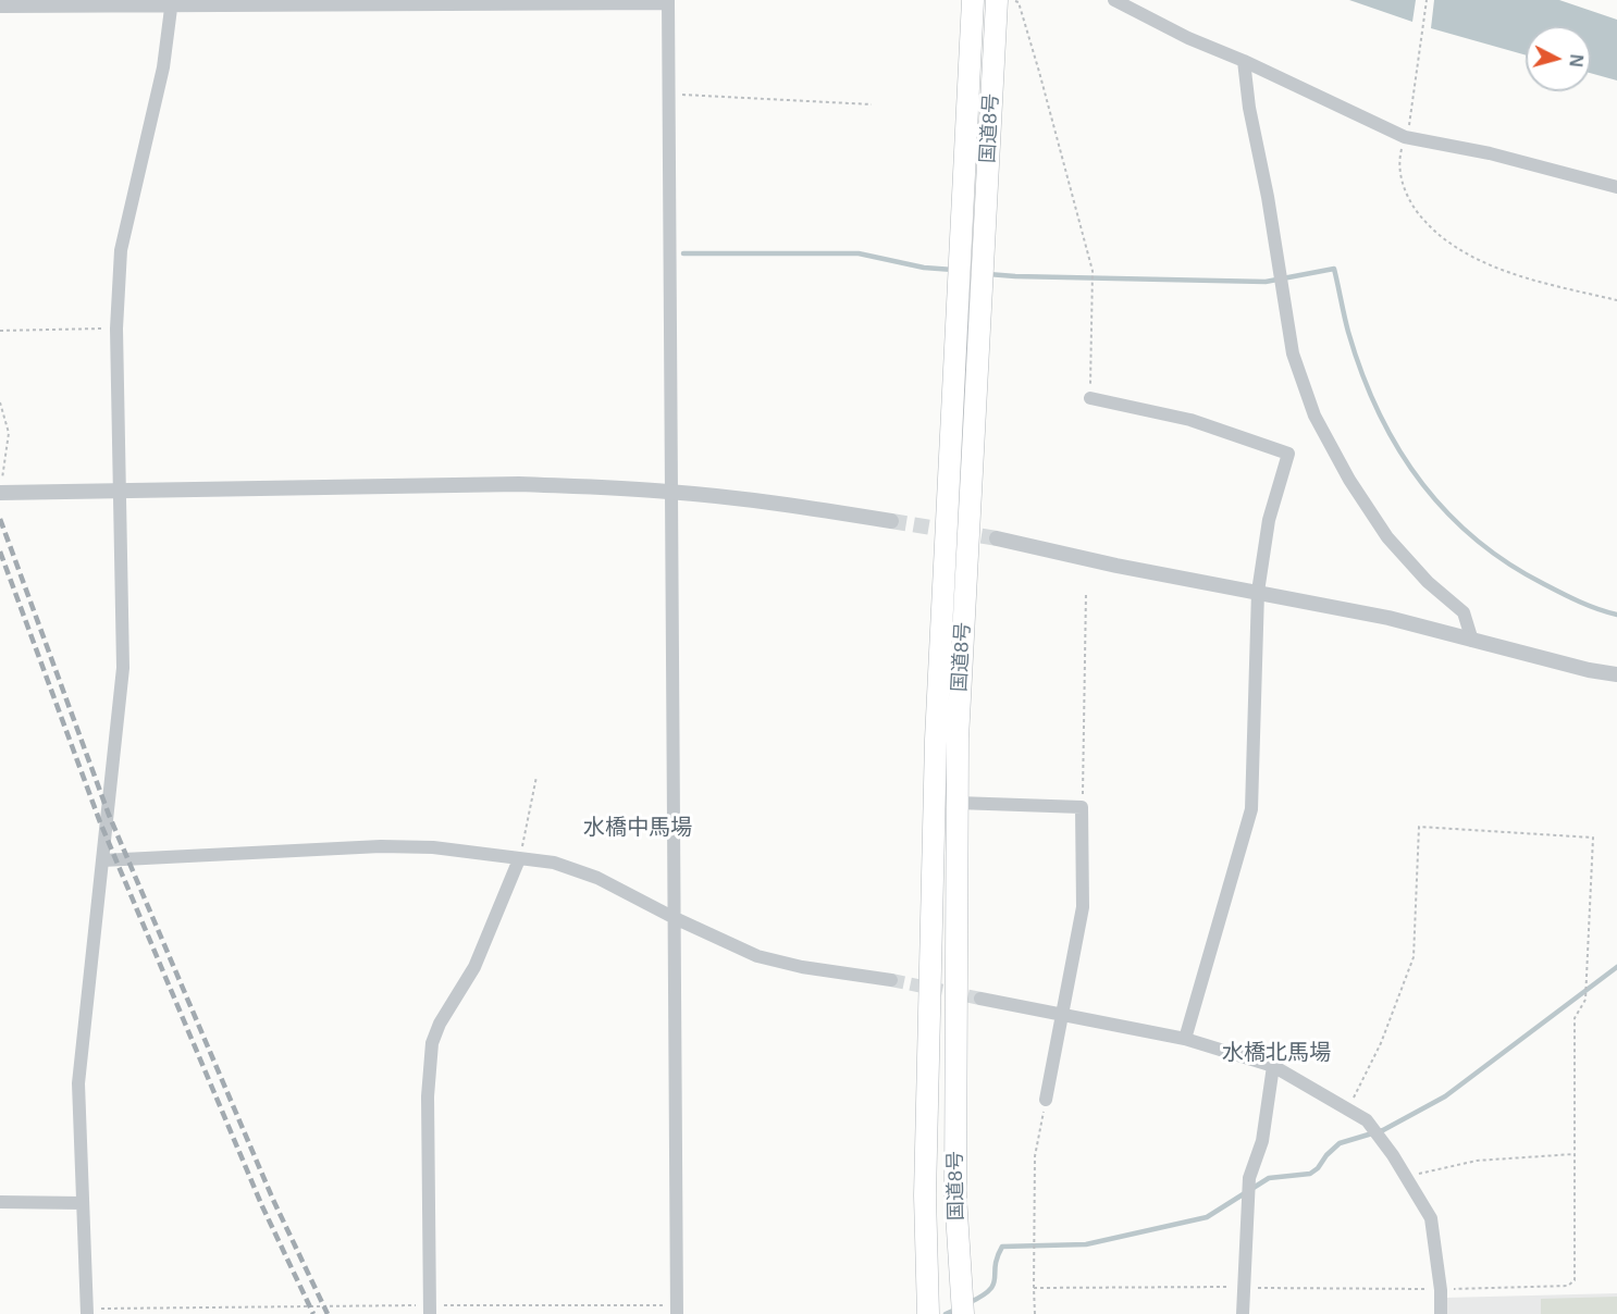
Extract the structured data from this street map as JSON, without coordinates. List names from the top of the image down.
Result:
{
  "streets": {
    "highway": ["国道8号"]
  },
  "districts": ["水橋中馬場", "水橋北馬場"],
  "north": "right"
}
